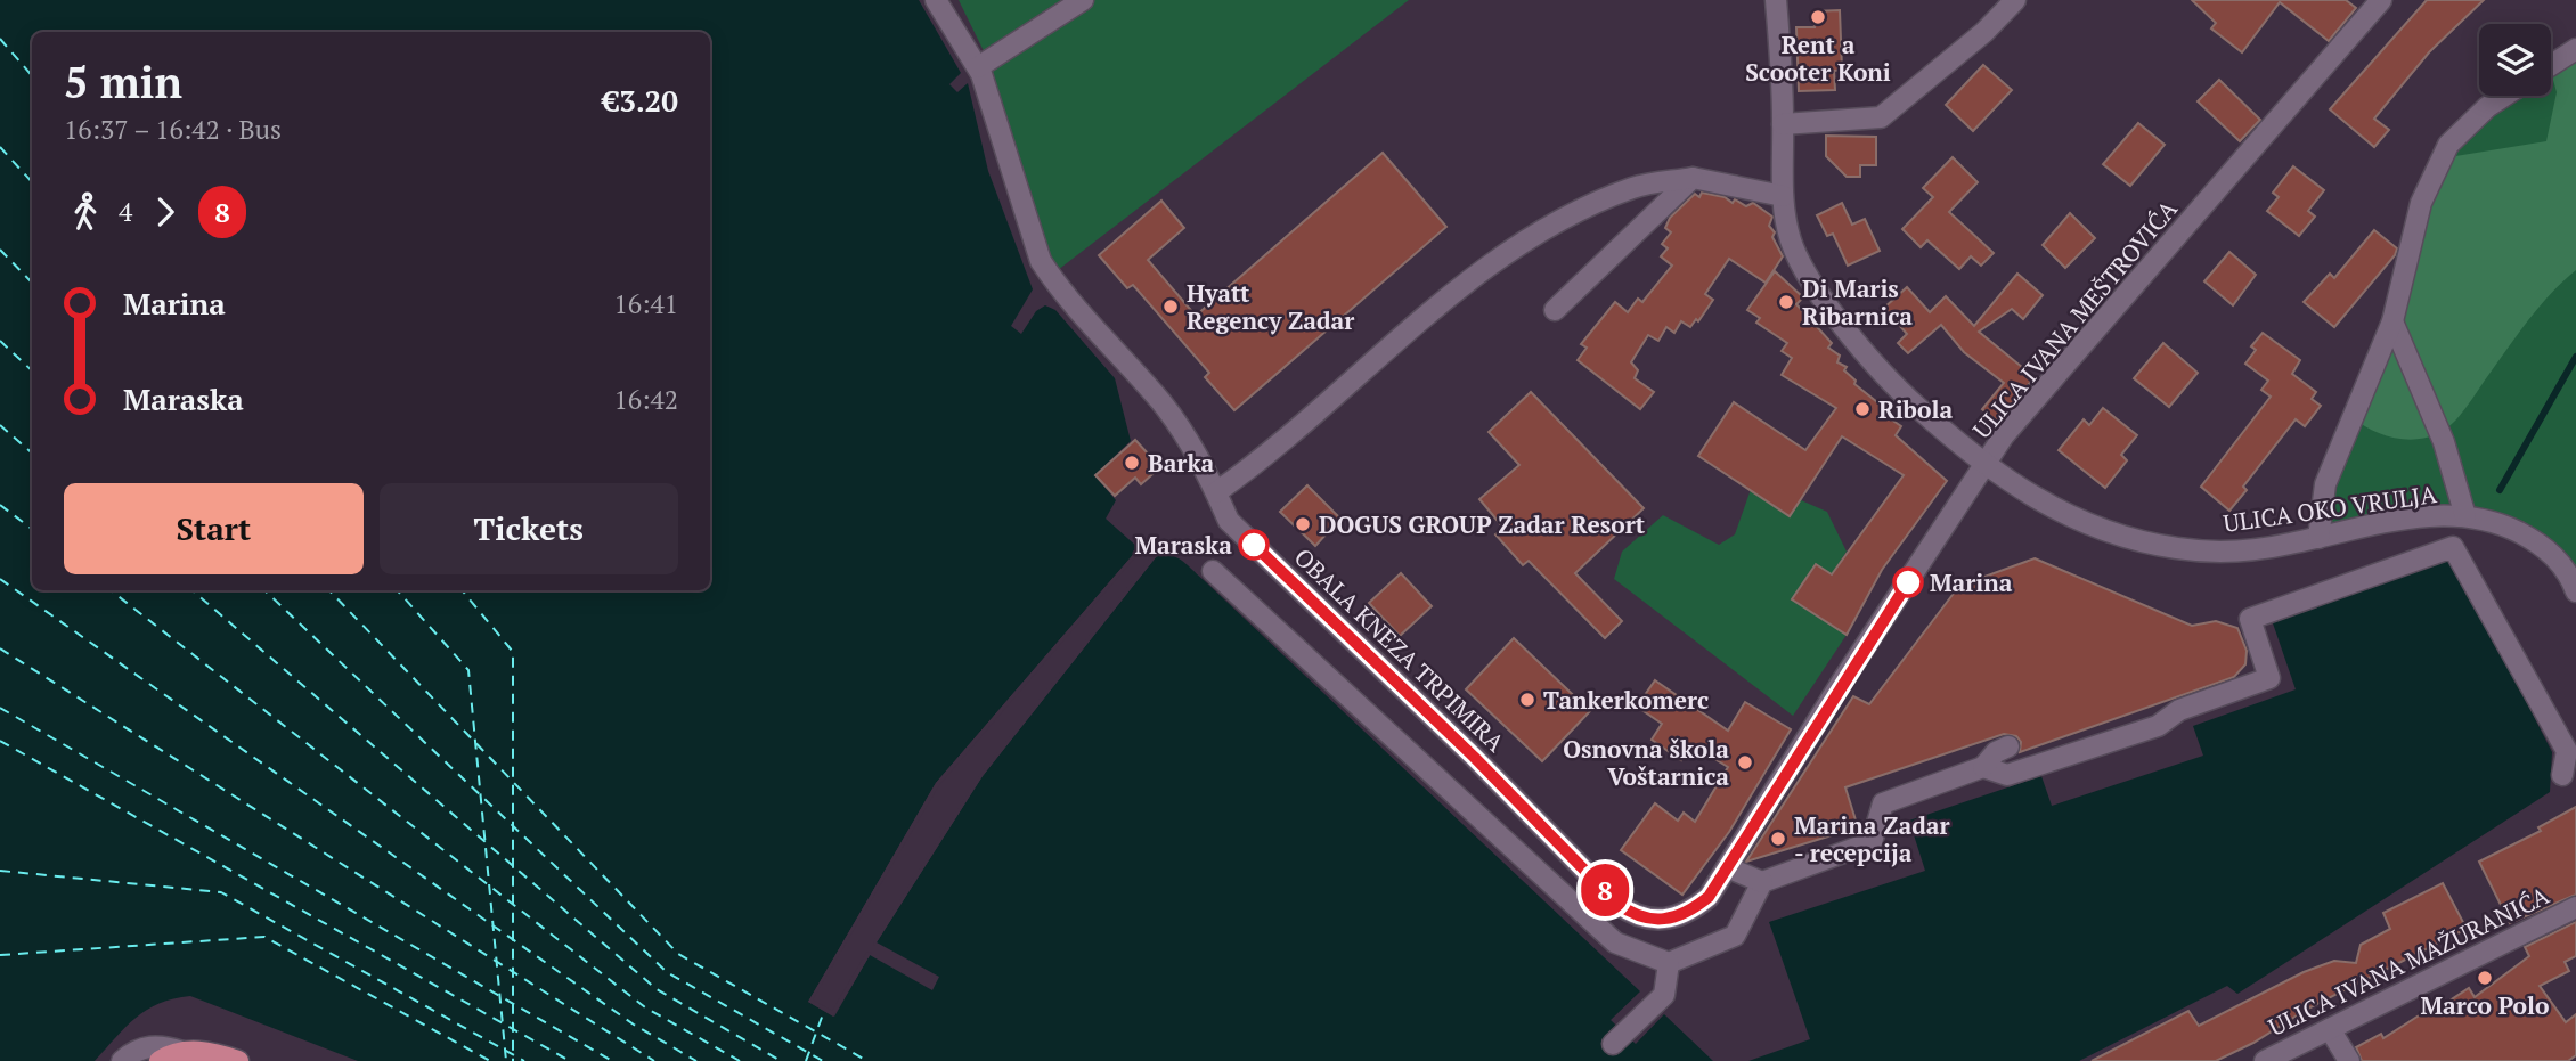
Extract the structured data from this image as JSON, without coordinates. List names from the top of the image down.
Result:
{
  "streets": {
    "street": [
      "ULICA IVANA MEŠTROVIĆA",
      "ULICA OKO VRULJA",
      "OBALA KNEZA TRPIMIRA",
      "ULICA IVANA MAŽURANIĆA"
    ]
  },
  "crossings": [
    ["ULICA IVANA MEŠTROVIĆA", "ULICA OKO VRULJA"],
    ["ULICA IVANA MEŠTROVIĆA", "OBALA KNEZA TRPIMIRA"]
  ],
  "places": [
    "Rent a Scooter Koni",
    "Di Maris Ribarnica",
    "Hyatt Regency Zadar",
    "Ribola",
    "Barka",
    "DOGUS GROUP Zadar Resort",
    "Maraska",
    "Marina",
    "Tankerkomerc",
    "Osnovna škola Voštarnica",
    "Marina Zadar - recepcija",
    "Marco Polo"
  ],
  "lines": ["bus line 8"],
  "page": {
    "on_map": "8",
    "heading": ["5 min", "16:37 – 16:42 · Bus", "€3.20"],
    "legs": ["4", "8"],
    "list": [
      {
        "name": "Marina",
        "value": "16:41"
      },
      {
        "name": "Maraska",
        "value": "16:42"
      }
    ],
    "buttons": ["Start", "Tickets"]
  }
}
